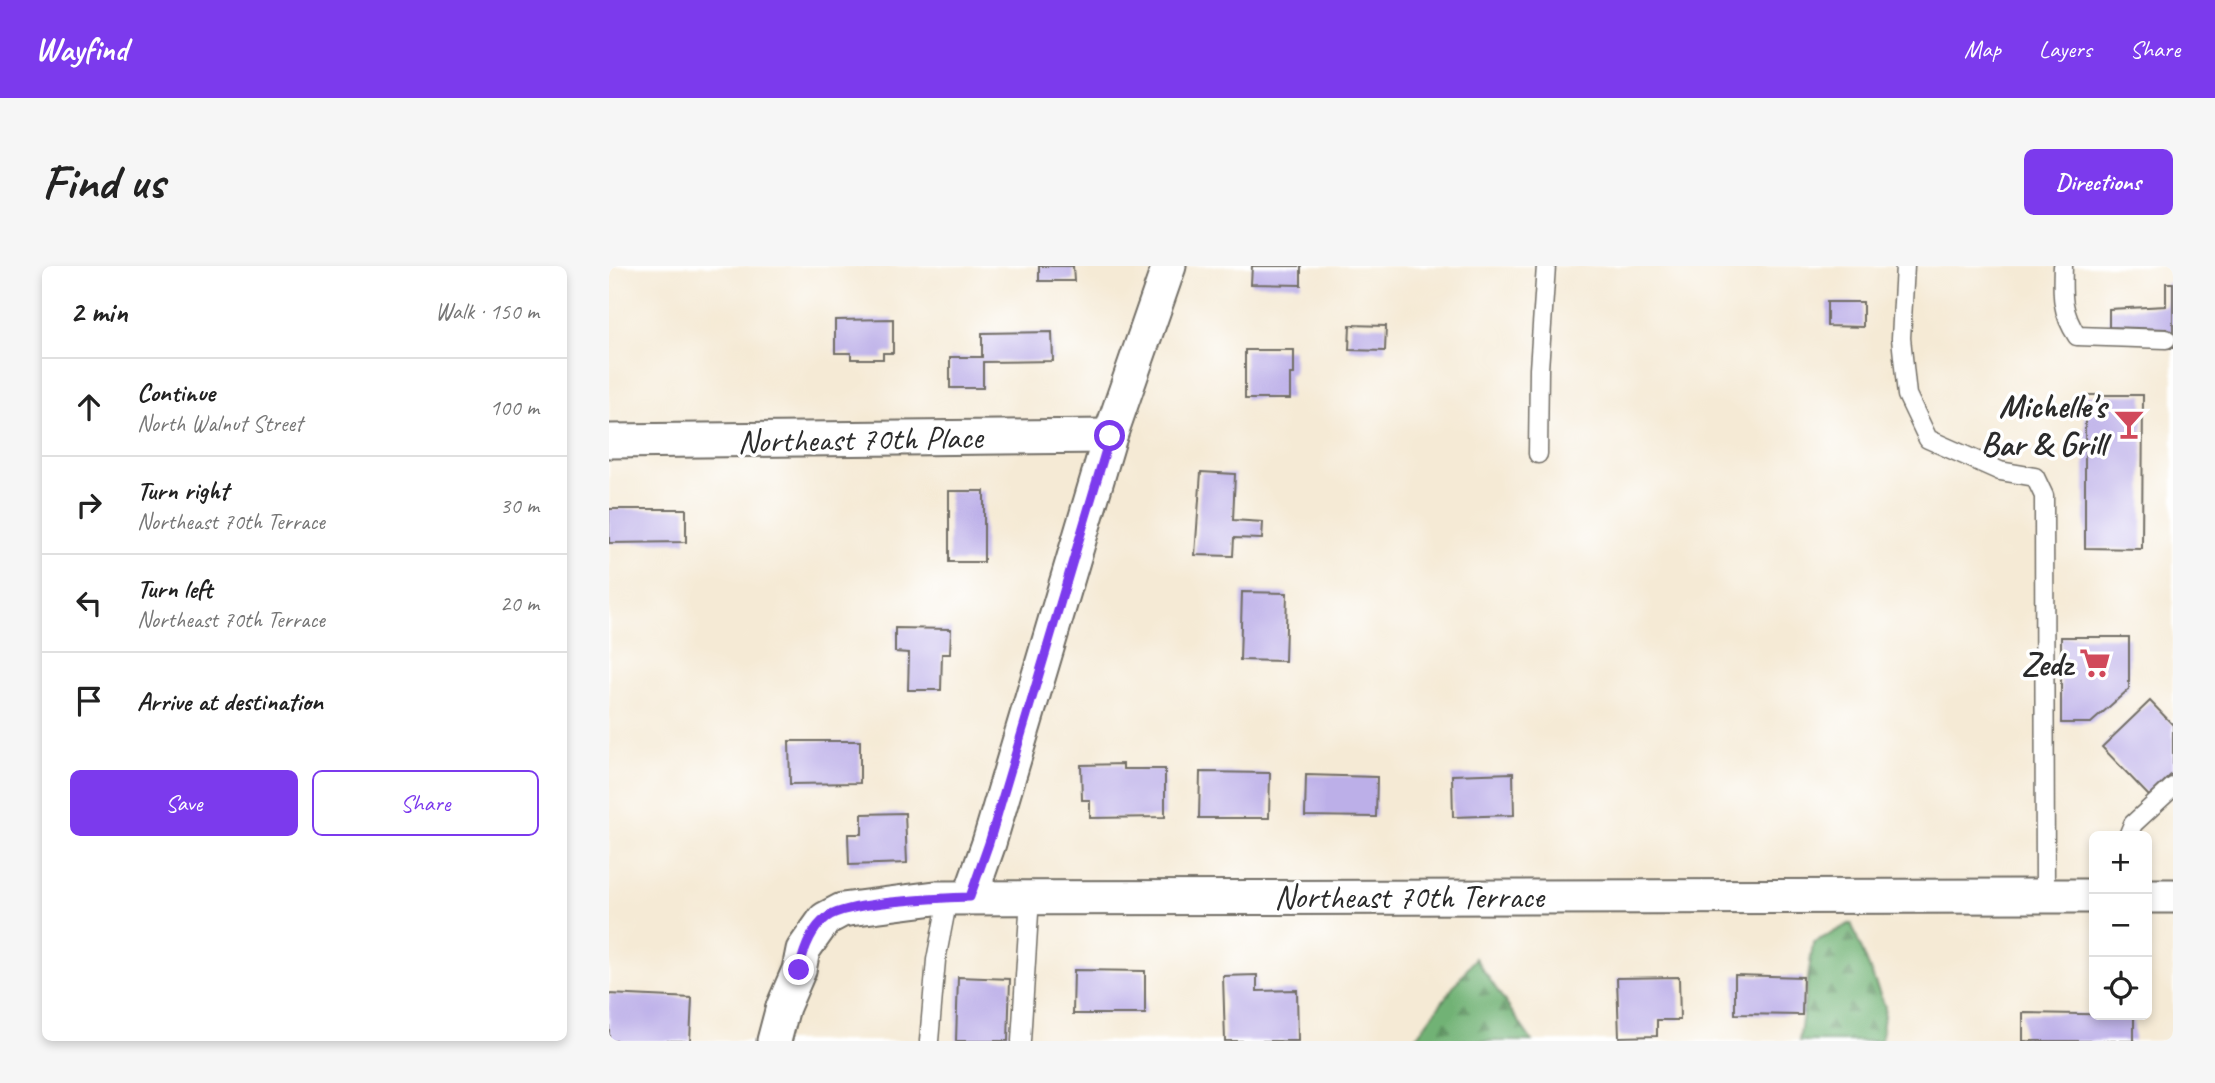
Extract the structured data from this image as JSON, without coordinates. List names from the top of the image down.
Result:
{
  "streets": {
    "street": ["Northeast 70th Place", "Northeast 70th Terrace"]
  },
  "places": {
    "bar": ["Michelle's Bar & Grill"],
    "supermarket": ["Zedz"]
  },
  "page": {
    "header": "Wayfind",
    "nav": ["Map", "Layers", "Share"],
    "buttons": [
      "Directions",
      ["Save", "Share"]
    ],
    "title": "Find us",
    "heading": ["2 min", "Walk · 150 m"],
    "list": [
      ["Continue", "North Walnut Street", "100 m"],
      ["Turn right", "Northeast 70th Terrace", "30 m"],
      ["Turn left", "Northeast 70th Terrace", "20 m"],
      "Arrive at destination"
    ],
    "map_buttons": ["+", "−"]
  }
}
